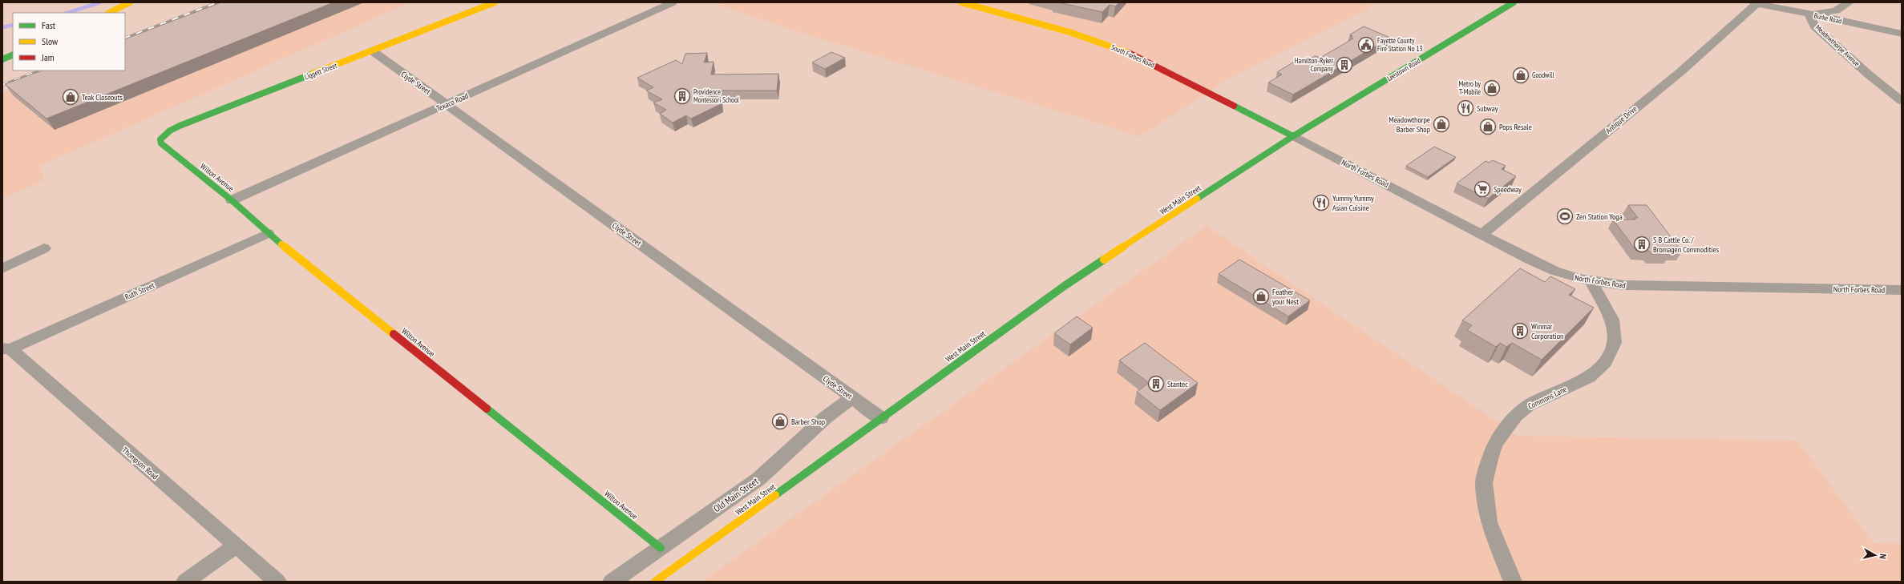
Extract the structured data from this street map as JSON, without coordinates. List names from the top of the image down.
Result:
{
  "streets": {
    "main road": [
      "South Forbes Road",
      "Leestown Road",
      "Liggett Street",
      "Wilton Avenue",
      "West Main Street"
    ],
    "street": [
      "Burke Road",
      "Meadowthorpe Avenue",
      "Clyde Street",
      "Texaco Road",
      "Antique Drive",
      "North Forbes Road",
      "Ruth Street",
      "Commons Lane",
      "Thompson Road",
      "Old Main Street"
    ]
  },
  "crossings": [
    ["Burke Road", "Meadowthorpe Avenue"],
    ["Burke Road", "Antique Drive"],
    ["South Forbes Road", "Leestown Road"],
    ["South Forbes Road", "North Forbes Road"],
    ["South Forbes Road", "West Main Street"],
    ["Leestown Road", "North Forbes Road"],
    ["Leestown Road", "West Main Street"],
    ["Liggett Street", "Clyde Street"],
    ["Liggett Street", "Wilton Avenue"],
    ["Clyde Street", "Texaco Road"],
    ["Clyde Street", "West Main Street"],
    ["Clyde Street", "Old Main Street"],
    ["Texaco Road", "Wilton Avenue"],
    ["Antique Drive", "North Forbes Road"],
    ["North Forbes Road", "West Main Street"],
    ["North Forbes Road", "Commons Lane"],
    ["Wilton Avenue", "Ruth Street"],
    ["Wilton Avenue", "Old Main Street"],
    ["Ruth Street", "Thompson Road"]
  ],
  "places": {
    "public building": ["Fayette County Fire Station No 13"],
    "building": [
      "Hamilton-Ryker Company",
      "Providence Montessori School",
      "S B Cattle Co. / Bromagen Commodities",
      "Winmar Corporation",
      "Stantec"
    ],
    "shop": [
      "Goodwill",
      "Metro by T-Mobile",
      "Teak Closeouts",
      "Meadowthorpe Barber Shop",
      "Pops Resale",
      "Feather your Nest",
      "Barber Shop"
    ],
    "restaurant": ["Subway", "Yummy Yummy Asian Cuisine"],
    "supermarket": ["Speedway"],
    "sports": ["Zen Station Yoga"]
  },
  "legend": ["Fast", "Slow", "Jam"],
  "north": "right"
}
